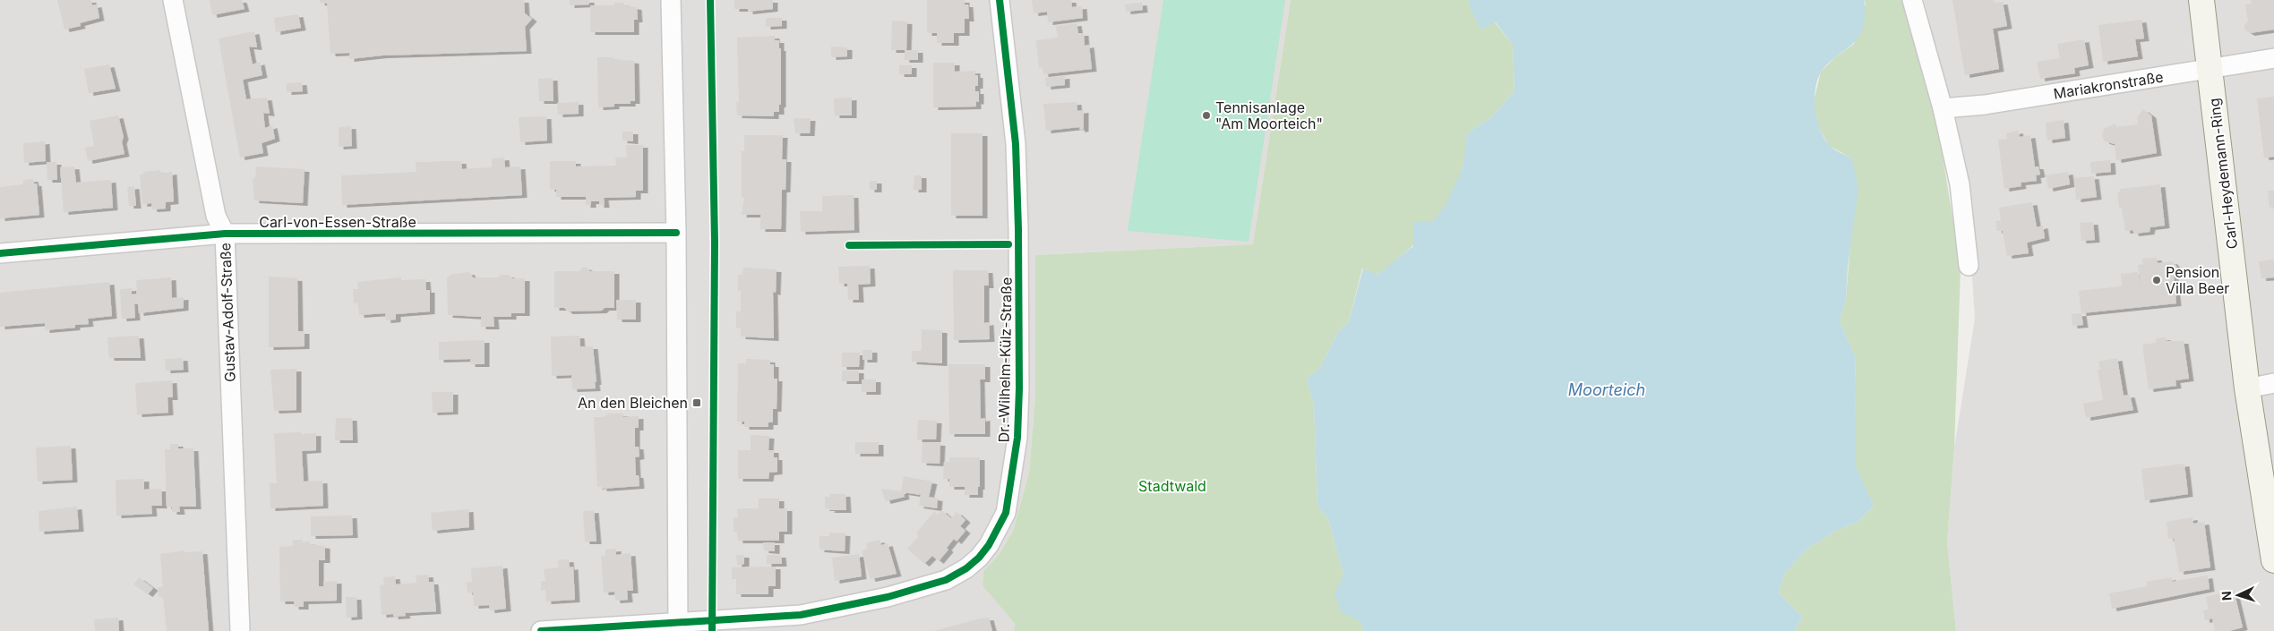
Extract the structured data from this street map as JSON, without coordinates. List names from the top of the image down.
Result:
{
  "streets": {
    "main road": ["Carl-Heydemann-Ring"],
    "street": [
      "Mariakronstraße",
      "Carl-von-Essen-Straße",
      "Gustav-Adolf-Straße",
      "Dr.-Wilhelm-Külz-Straße"
    ]
  },
  "crossings": [
    ["Mariakronstraße", "Carl-Heydemann-Ring"],
    ["Carl-von-Essen-Straße", "Gustav-Adolf-Straße"]
  ],
  "water": ["Moorteich"],
  "parks": ["Stadtwald"],
  "places": {
    "other": ["Tennisanlage \"Am Moorteich\"", "Pension Villa Beer"],
    "transit": ["An den Bleichen"]
  },
  "north": "left"
}
